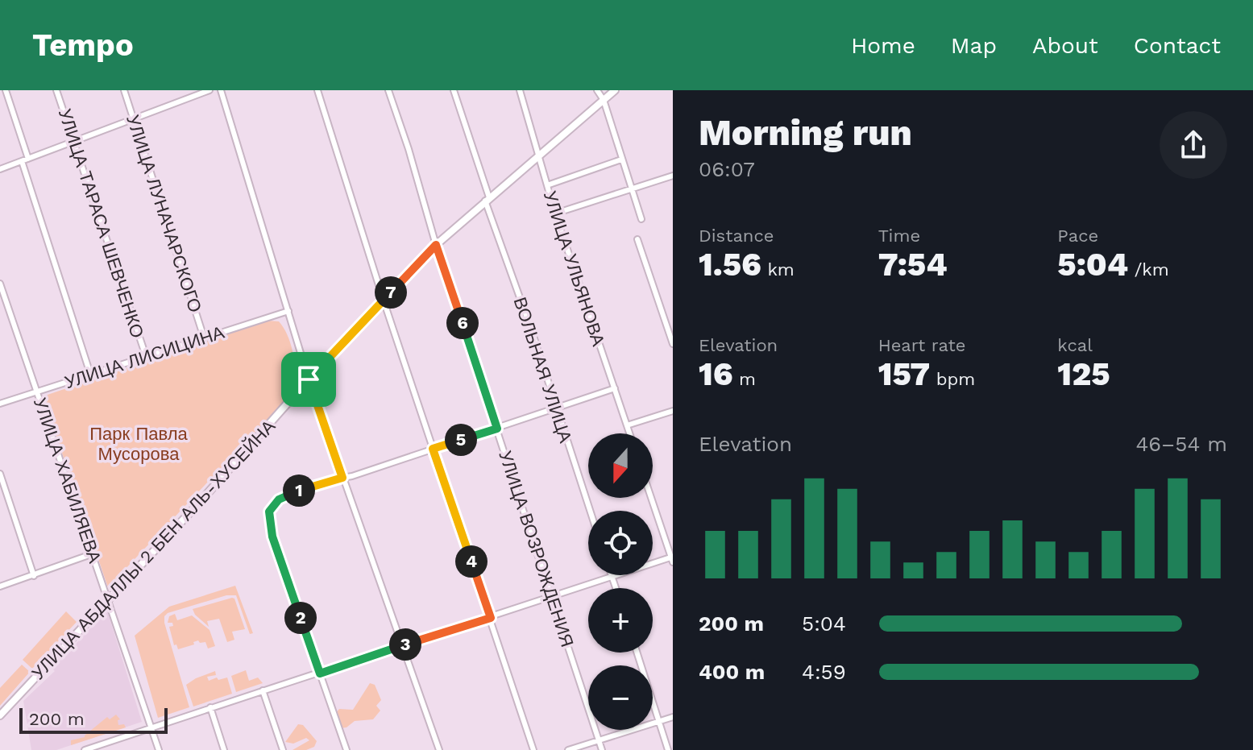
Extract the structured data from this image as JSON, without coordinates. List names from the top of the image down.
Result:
{
  "streets": {
    "main road": ["УЛИЦА АБДАЛЛЫ 2 БЕН АЛЬ-ХУСЕЙНА"],
    "street": [
      "УЛИЦА ЛУНАЧАРСКОГО",
      "УЛИЦА ТАРАСА ШЕВЧЕНКО",
      "УЛИЦА УЛЬЯНОВА",
      "УЛИЦА ЛИСИЦИНА",
      "ВОЛЬНАЯ УЛИЦА",
      "УЛИЦА ХАБИЛЯЕВА",
      "УЛИЦА ВОЗРОЖДЕНИЯ"
    ]
  },
  "crossings": [
    ["УЛИЦА ЛУНАЧАРСКОГО", "УЛИЦА ЛИСИЦИНА"],
    ["УЛИЦА ТАРАСА ШЕВЧЕНКО", "УЛИЦА ЛИСИЦИНА"],
    ["УЛИЦА УЛЬЯНОВА", "УЛИЦА АБДАЛЛЫ 2 БЕН АЛЬ-ХУСЕЙНА"],
    ["УЛИЦА ЛИСИЦИНА", "УЛИЦА ХАБИЛЯЕВА"],
    ["ВОЛЬНАЯ УЛИЦА", "УЛИЦА АБДАЛЛЫ 2 БЕН АЛЬ-ХУСЕЙНА"],
    ["УЛИЦА ХАБИЛЯЕВА", "УЛИЦА АБДАЛЛЫ 2 БЕН АЛЬ-ХУСЕЙНА"],
    ["УЛИЦА ВОЗРОЖДЕНИЯ", "УЛИЦА АБДАЛЛЫ 2 БЕН АЛЬ-ХУСЕЙНА"]
  ],
  "parks": ["Парк Павла Мусорова"],
  "scale_bar": "200 m",
  "north": "bottom",
  "page": {
    "header": "Tempo",
    "nav": [
      "Home",
      "Map",
      "About",
      "Contact"
    ],
    "heading": ["Morning run", "06:07"],
    "stats": [
      ["Distance", "1.56 km"],
      ["Time", "7:54"],
      ["Pace", "5:04 /km"],
      ["Elevation", "16 m"],
      ["Heart rate", "157 bpm"],
      ["kcal", "125"]
    ],
    "pins": [
      "7",
      "6",
      "5",
      "1",
      "4",
      "2",
      "3"
    ],
    "chart": ["Elevation", "46–54 m"],
    "map_buttons": ["+", "−"],
    "list": [
      {
        "name": "200 m",
        "note": "5:04"
      },
      {
        "name": "400 m",
        "note": "4:59"
      }
    ],
    "scale": "200 m"
  }
}
